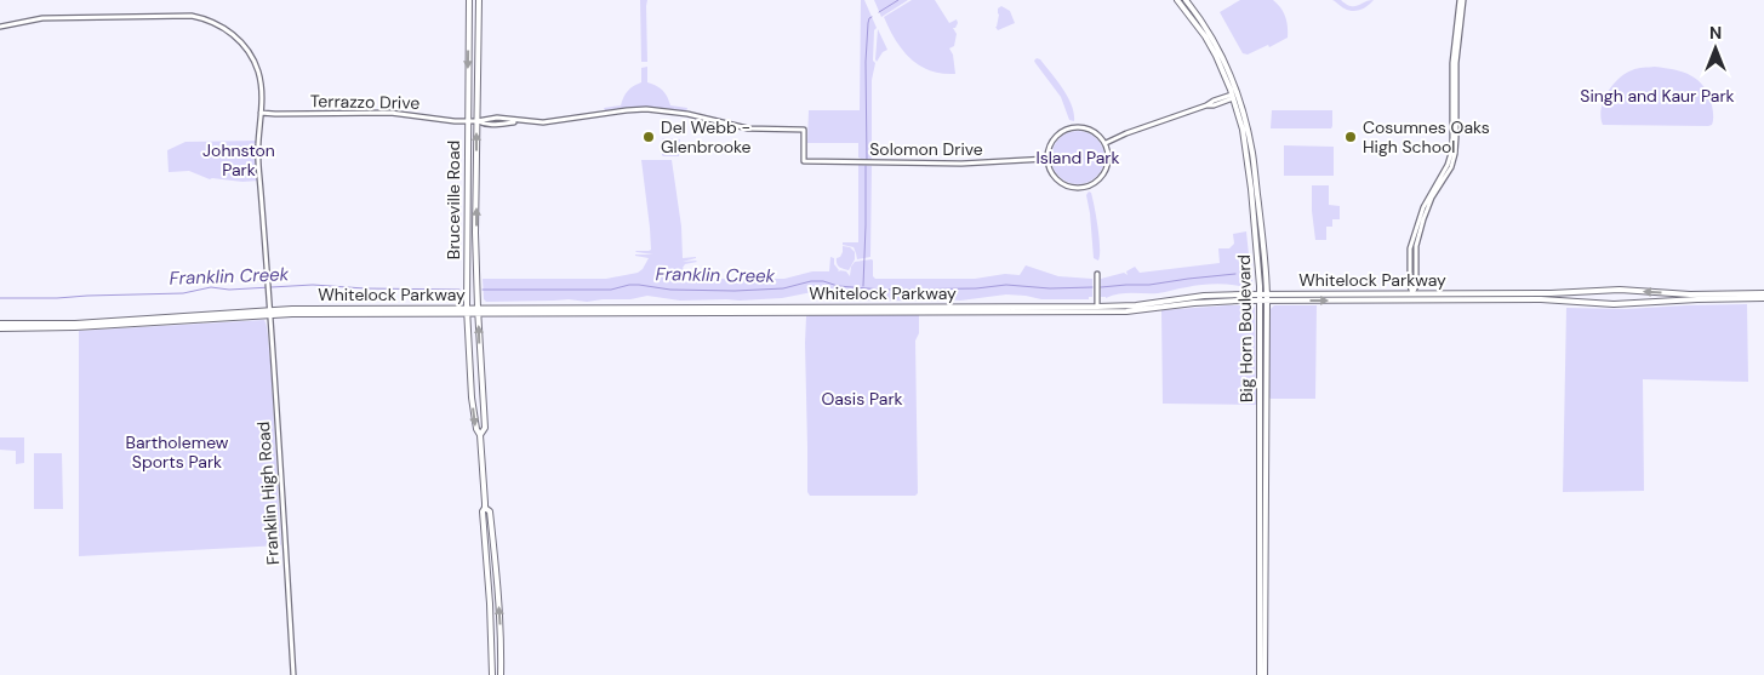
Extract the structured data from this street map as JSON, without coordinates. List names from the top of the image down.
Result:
{
  "streets": {
    "main road": ["Bruceville Road", "Whitelock Parkway", "Big Horn Boulevard"],
    "street": ["Terrazzo Drive", "Solomon Drive", "Franklin High Road"]
  },
  "crossings": [
    ["Terrazzo Drive", "Solomon Drive"],
    ["Terrazzo Drive", "Bruceville Road"],
    ["Terrazzo Drive", "Franklin High Road"],
    ["Bruceville Road", "Whitelock Parkway"],
    ["Whitelock Parkway", "Big Horn Boulevard"],
    ["Whitelock Parkway", "Franklin High Road"]
  ],
  "water": ["Franklin Creek"],
  "parks": [
    "Singh and Kaur Park",
    "Johnston Park",
    "Island Park",
    "Oasis Park",
    "Bartholemew Sports Park"
  ],
  "places": ["Del Webb - Glenbrooke", "Cosumnes Oaks High School"],
  "north": "top"
}
